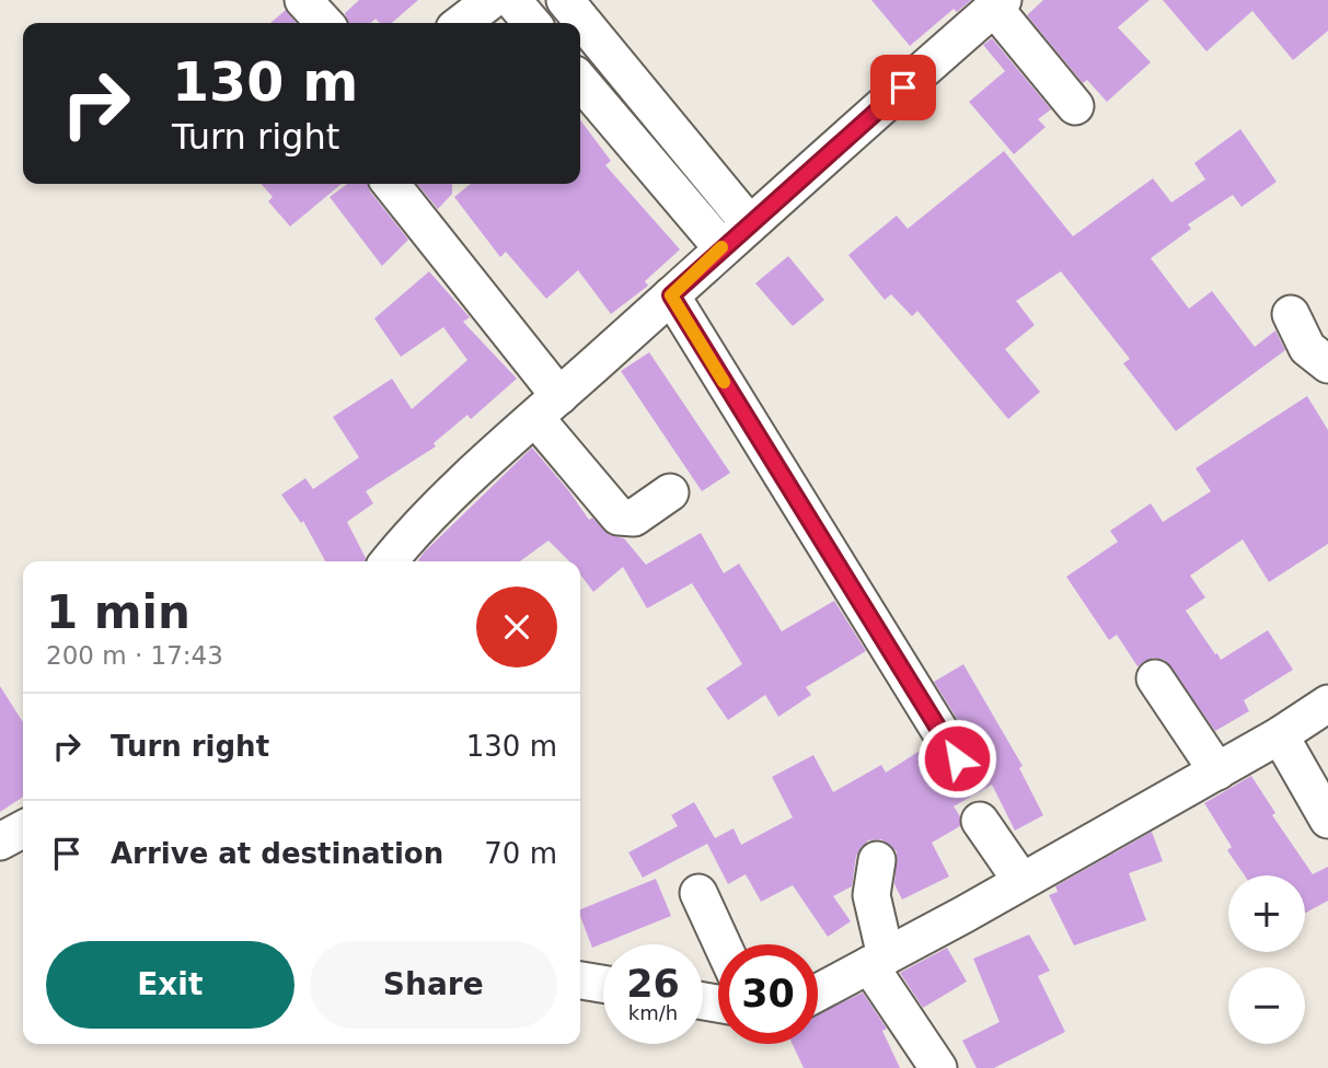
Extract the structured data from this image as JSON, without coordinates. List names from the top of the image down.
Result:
{
  "page": {
    "turn": ["130 m", "Turn right"],
    "heading": ["1 min", "200 m · 17:43"],
    "list": [
      {
        "name": "Turn right",
        "value": "130 m"
      },
      {
        "name": "Arrive at destination",
        "value": "70 m"
      }
    ],
    "map_buttons": ["+", "−"],
    "buttons": ["Exit", "Share"],
    "speed": "26 km/h",
    "limit": "30"
  }
}
